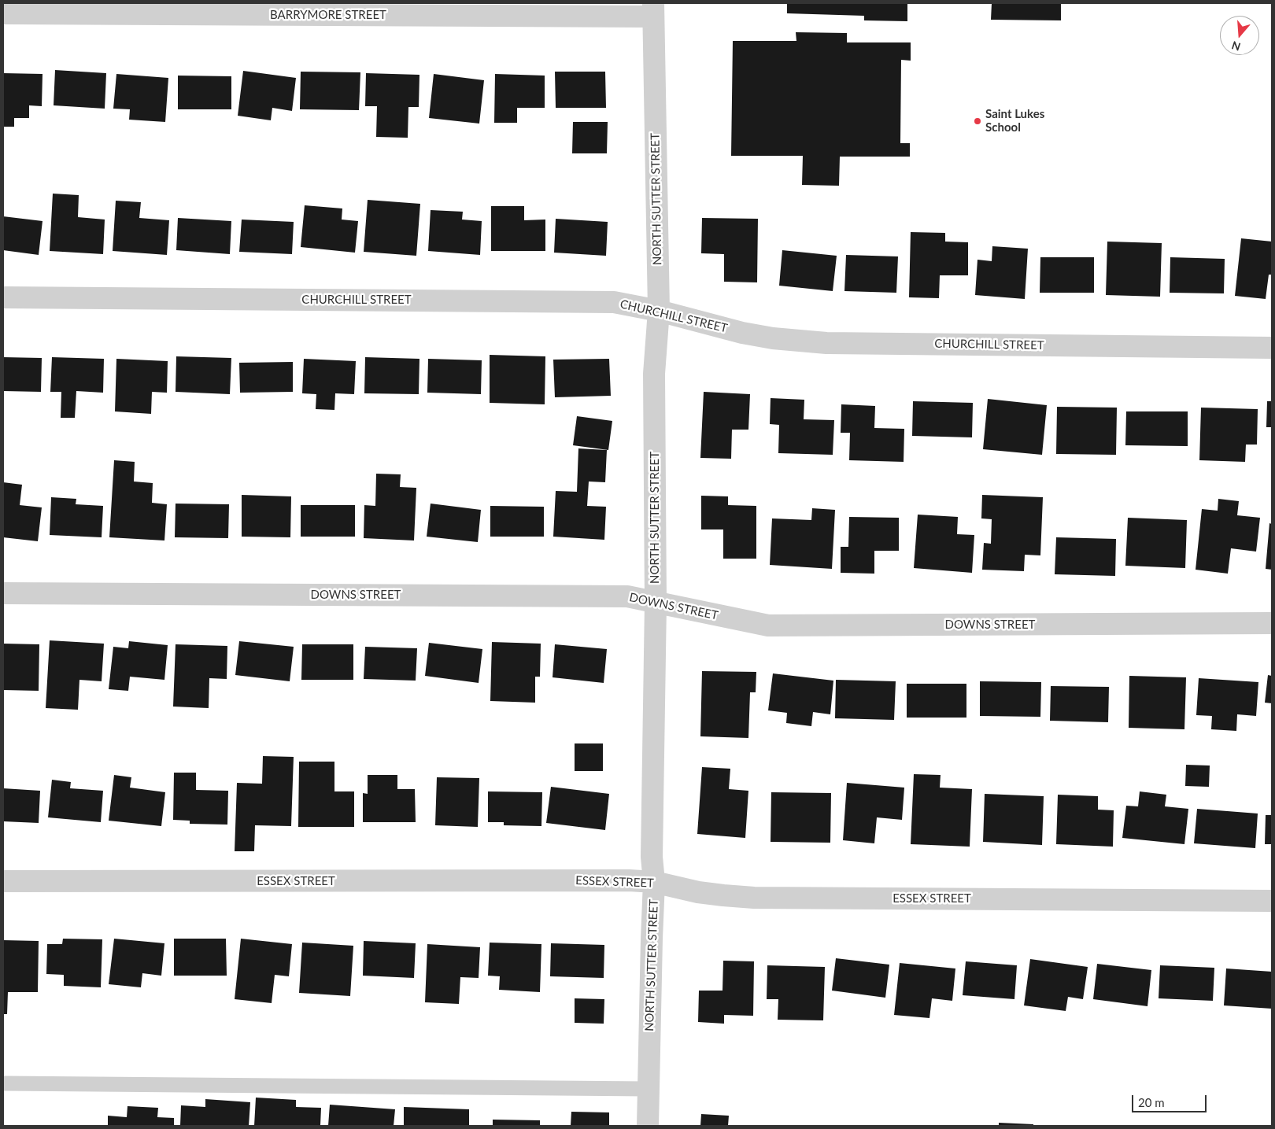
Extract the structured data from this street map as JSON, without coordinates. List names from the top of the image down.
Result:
{
  "streets": {
    "street": [
      "BARRYMORE STREET",
      "NORTH SUTTER STREET",
      "CHURCHILL STREET",
      "DOWNS STREET",
      "ESSEX STREET"
    ]
  },
  "crossings": [
    ["BARRYMORE STREET", "NORTH SUTTER STREET"],
    ["NORTH SUTTER STREET", "CHURCHILL STREET"],
    ["NORTH SUTTER STREET", "DOWNS STREET"],
    ["NORTH SUTTER STREET", "ESSEX STREET"]
  ],
  "places": ["Saint Lukes School"],
  "scale_bar": "20 m",
  "north": "bottom"
}
